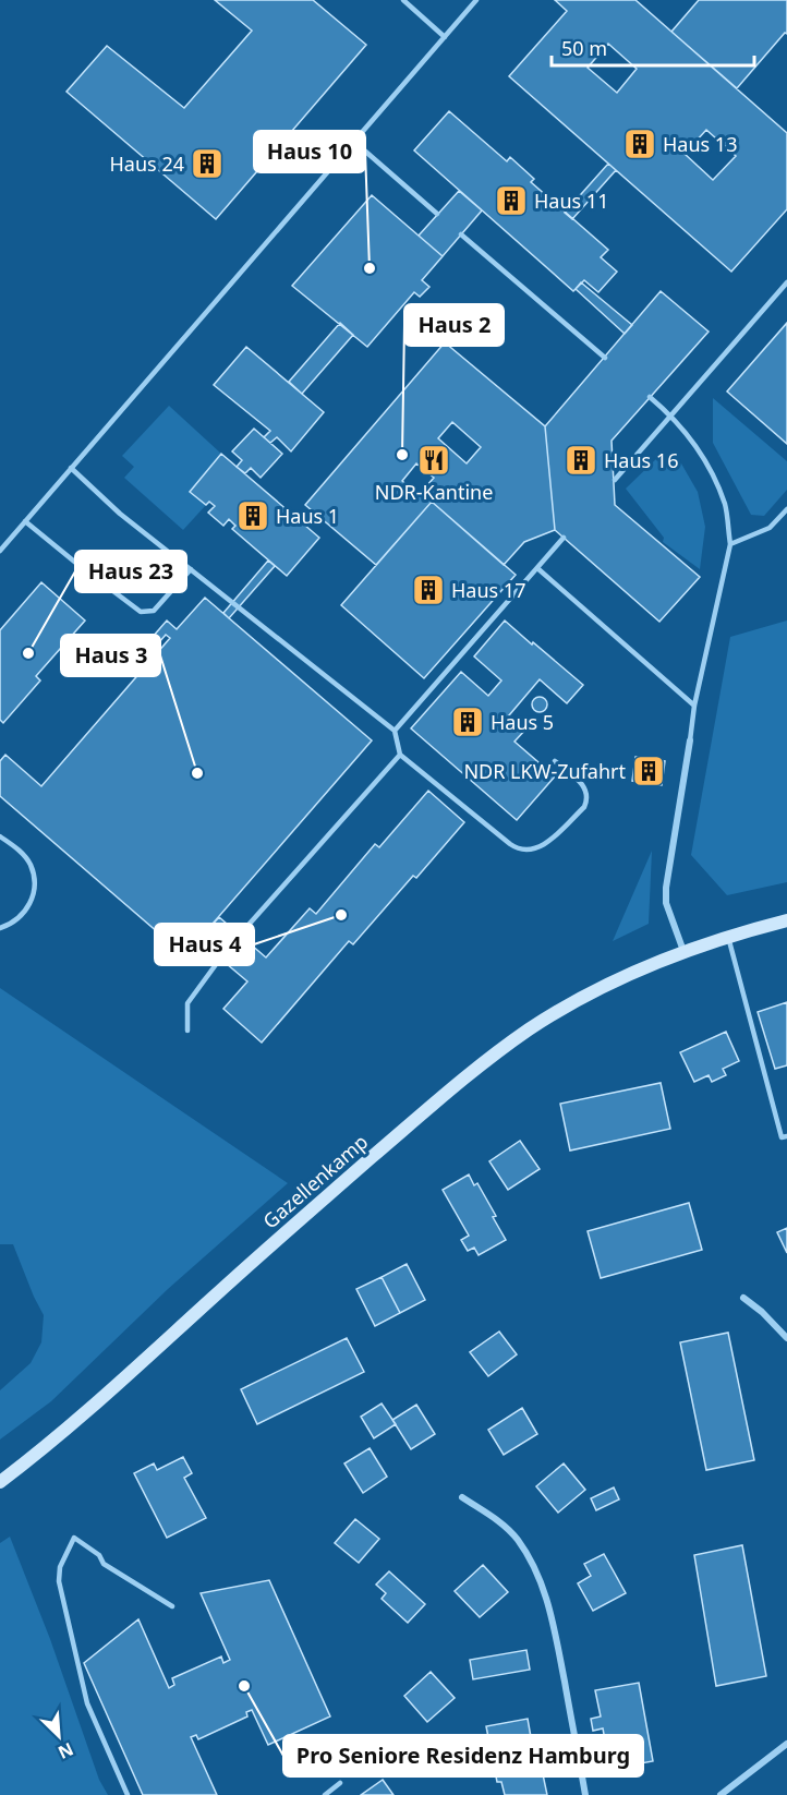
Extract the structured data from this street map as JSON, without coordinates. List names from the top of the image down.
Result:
{
  "streets": {
    "street": ["Gazellenkamp"]
  },
  "places": {
    "building": [
      "Haus 13",
      "Haus 24",
      "Haus 11",
      "Haus 16",
      "Haus 1",
      "Haus 17",
      "Haus 5",
      "NDR LKW-Zufahrt"
    ],
    "other": [
      "Haus 10",
      "Haus 2",
      "Haus 23",
      "Haus 3",
      "Haus 4",
      "Pro Seniore Residenz Hamburg"
    ],
    "restaurant": ["NDR-Kantine"]
  },
  "scale_bar": "50 m",
  "north": "bottom right"
}
